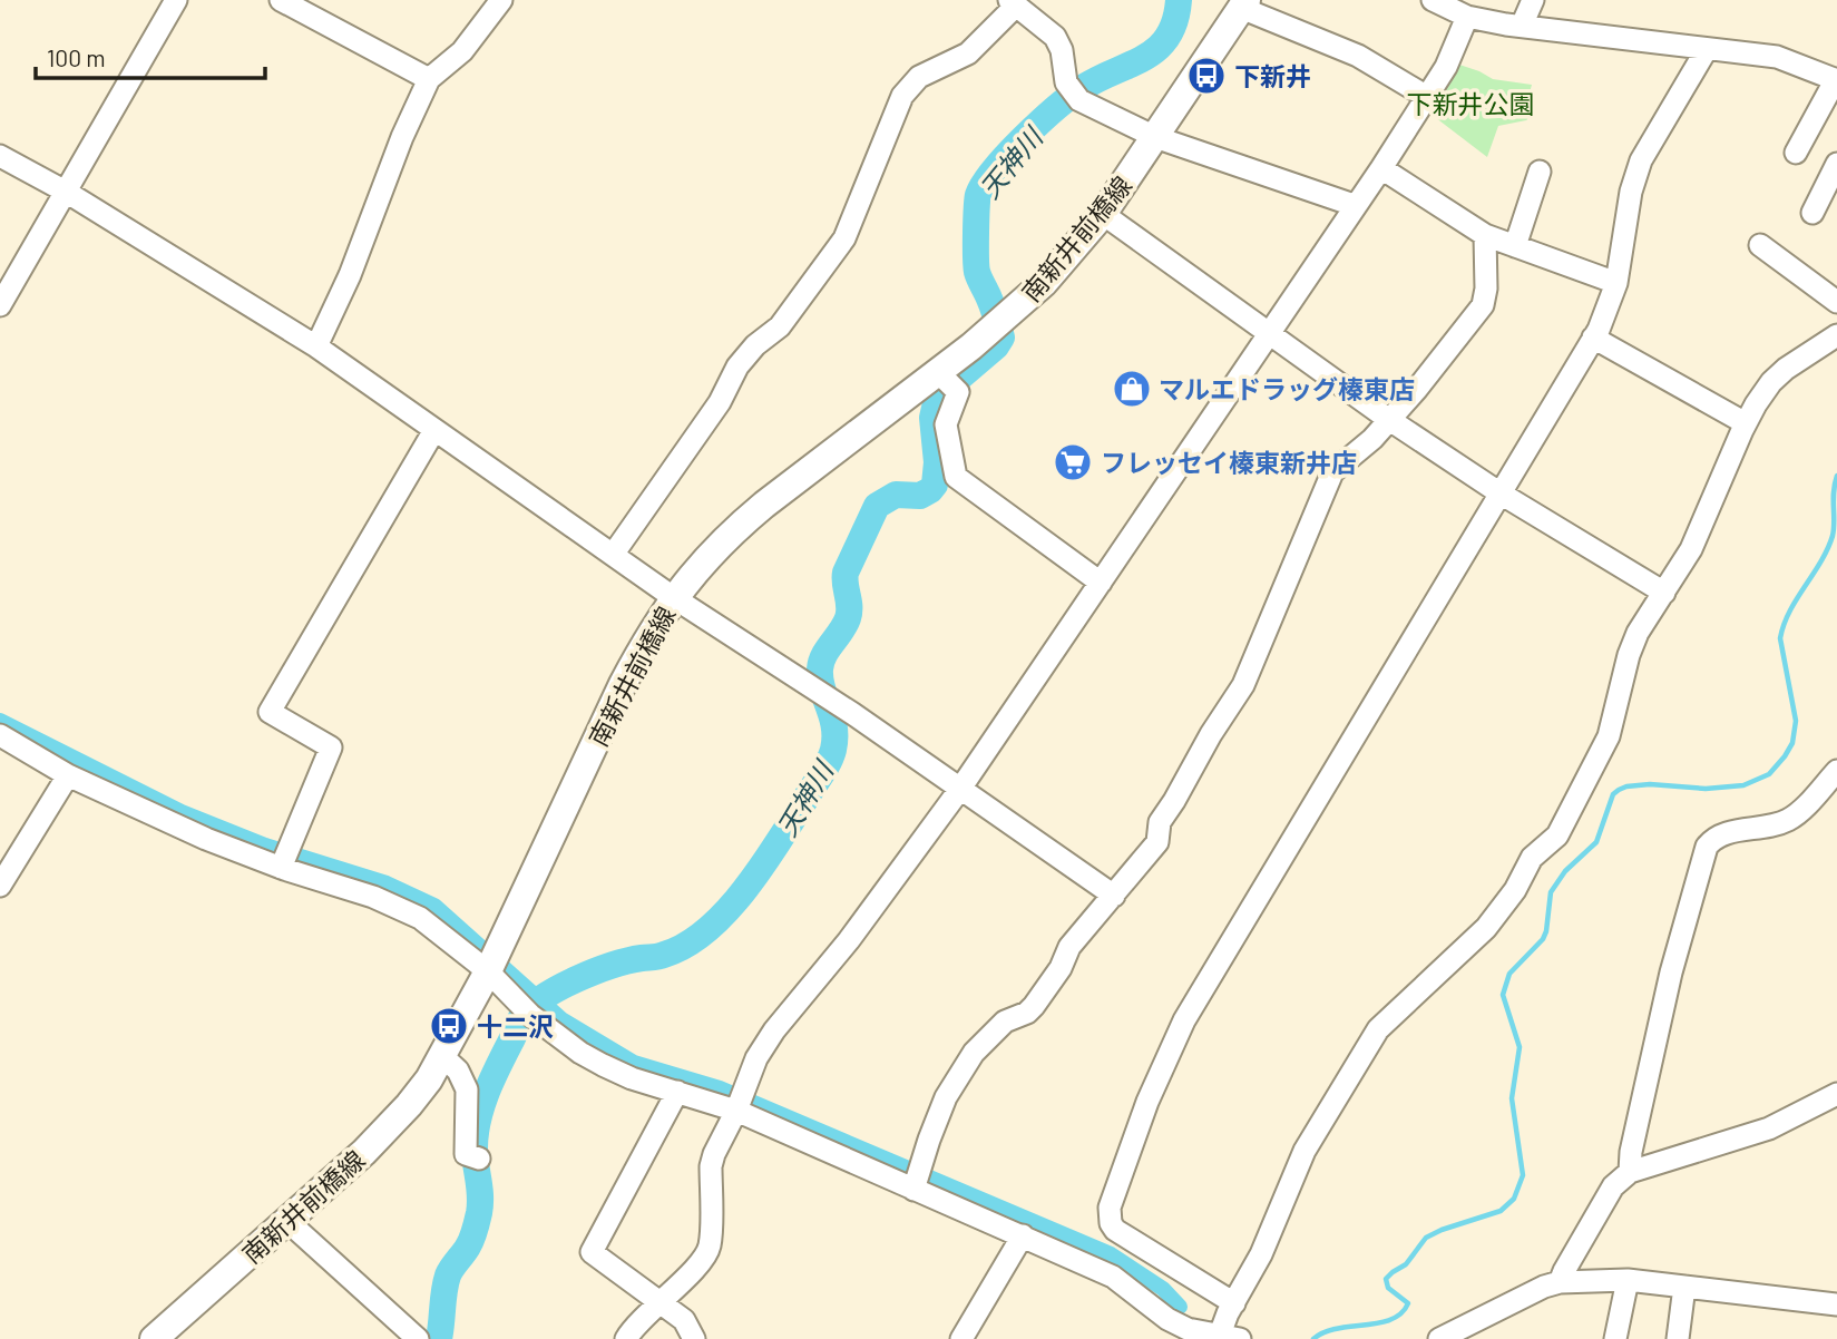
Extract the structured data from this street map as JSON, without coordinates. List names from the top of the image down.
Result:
{
  "streets": {
    "main road": ["南新井前橋線"]
  },
  "water": ["天神川"],
  "parks": ["下新井公園"],
  "places": {
    "bus stop": ["下新井", "十二沢"],
    "shop": ["マルエドラッグ榛東店"],
    "supermarket": ["フレッセイ榛東新井店"]
  },
  "scale_bar": "100 m"
}
